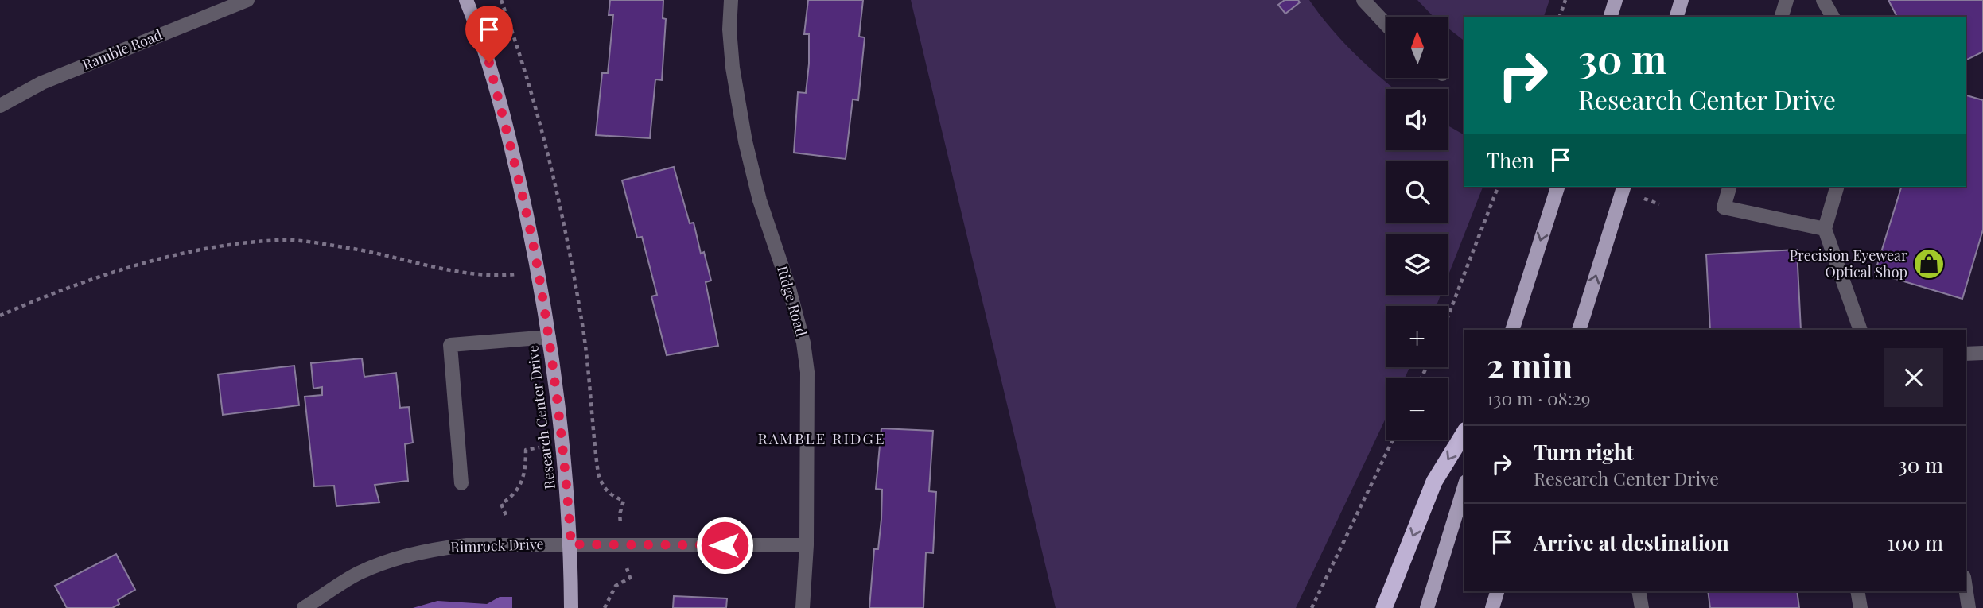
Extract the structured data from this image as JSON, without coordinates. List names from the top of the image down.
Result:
{
  "streets": {
    "main road": ["Research Center Drive"],
    "street": ["Ramble Road", "Ridge Road", "Rimrock Drive"]
  },
  "crossings": [
    ["Ridge Road", "Rimrock Drive"],
    ["Research Center Drive", "Rimrock Drive"]
  ],
  "districts": ["RAMBLE RIDGE"],
  "places": {
    "shop": ["Precision Eyewear Optical Shop"]
  },
  "north": "top",
  "page": {
    "map_buttons": ["+", "−"],
    "turn": ["30 m", "Research Center Drive"],
    "then": "Then",
    "heading": ["2 min", "130 m · 08:29"],
    "list": [
      {
        "name": "Turn right",
        "note": "Research Center Drive",
        "value": "30 m"
      },
      {
        "name": "Arrive at destination",
        "value": "100 m"
      }
    ]
  }
}
